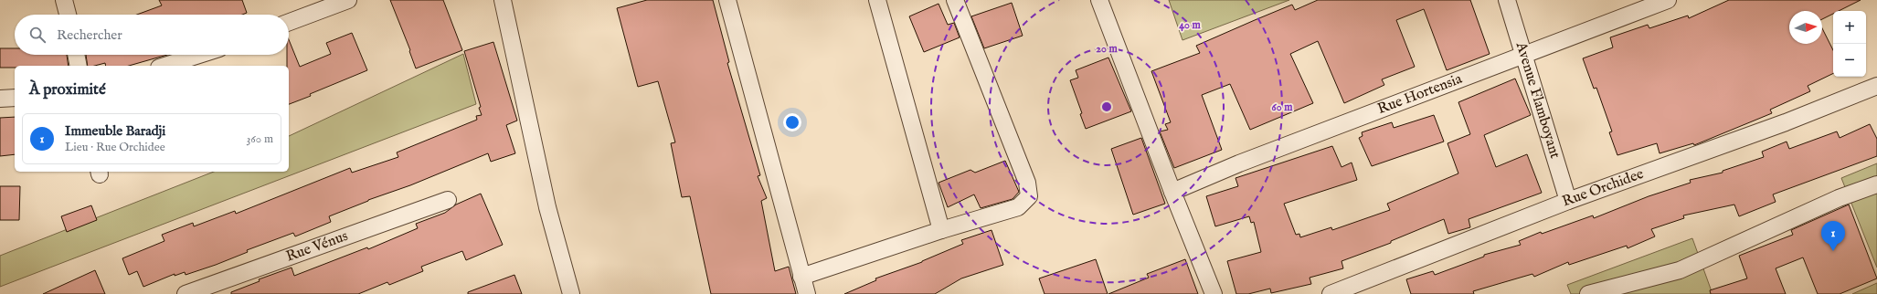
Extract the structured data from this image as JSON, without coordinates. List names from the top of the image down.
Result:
{
  "streets": {
    "street": [
      "Rue Hortensia",
      "Avenue Flamboyant",
      "Rue Orchidee",
      "Rue Vénus"
    ]
  },
  "crossings": [
    ["Rue Hortensia", "Avenue Flamboyant"],
    ["Avenue Flamboyant", "Rue Orchidee"]
  ],
  "north": "right",
  "page": {
    "map_buttons": ["+", "−"],
    "search": "Rechercher",
    "heading": "À proximité",
    "list": [
      {
        "mark": "1",
        "name": "Immeuble Baradji",
        "note": "Lieu · Rue Orchidee",
        "value": "360 m"
      }
    ],
    "pins": "1"
  },
  "rings": ["40 m", "20 m", "60 m"]
}
